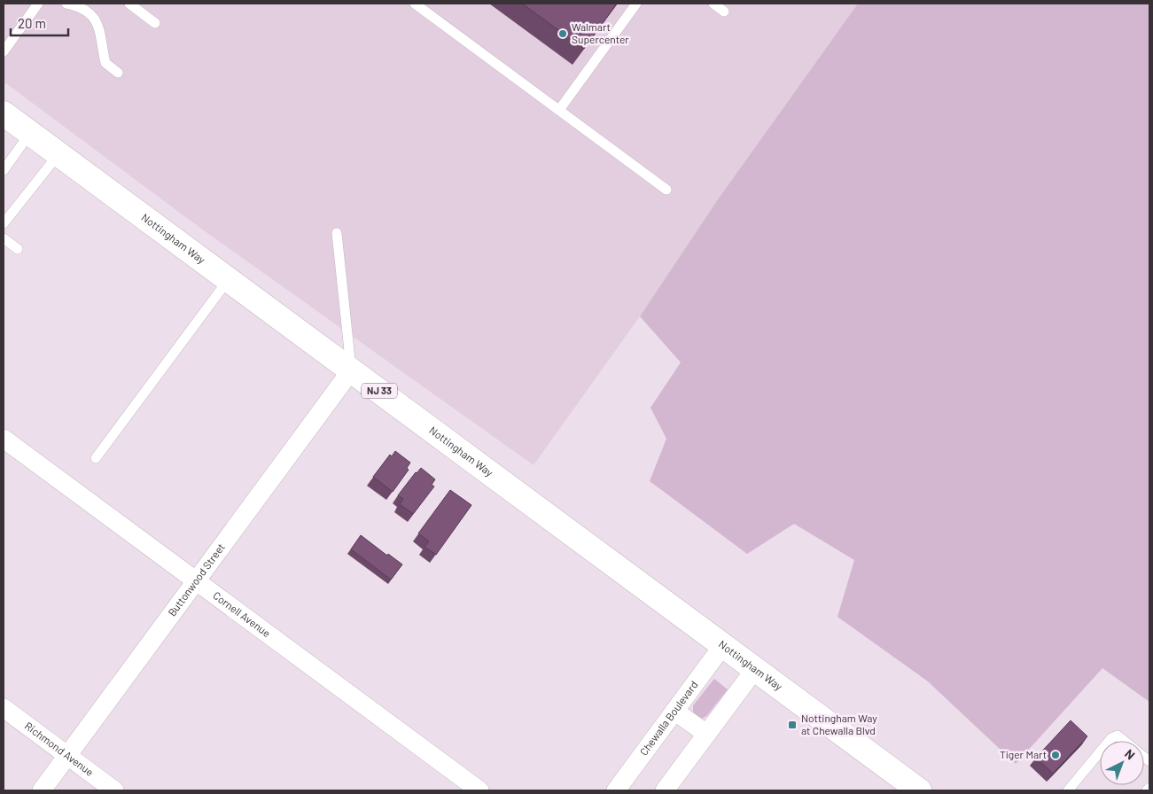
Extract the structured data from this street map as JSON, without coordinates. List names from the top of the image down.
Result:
{
  "streets": {
    "main road": ["Nottingham Way", "NJ 33"],
    "street": [
      "Buttonwood Street",
      "Cornell Avenue",
      "Chewalla Boulevard",
      "Richmond Avenue"
    ]
  },
  "crossings": [
    ["Nottingham Way", "Buttonwood Street"],
    ["Nottingham Way", "Chewalla Boulevard"],
    ["Buttonwood Street", "Cornell Avenue"],
    ["Buttonwood Street", "Richmond Avenue"]
  ],
  "places": {
    "other": ["Walmart Supercenter", "Tiger Mart"],
    "transit": ["Nottingham Way at Chewalla Blvd"]
  },
  "scale_bar": "20 m",
  "north": "top right"
}
